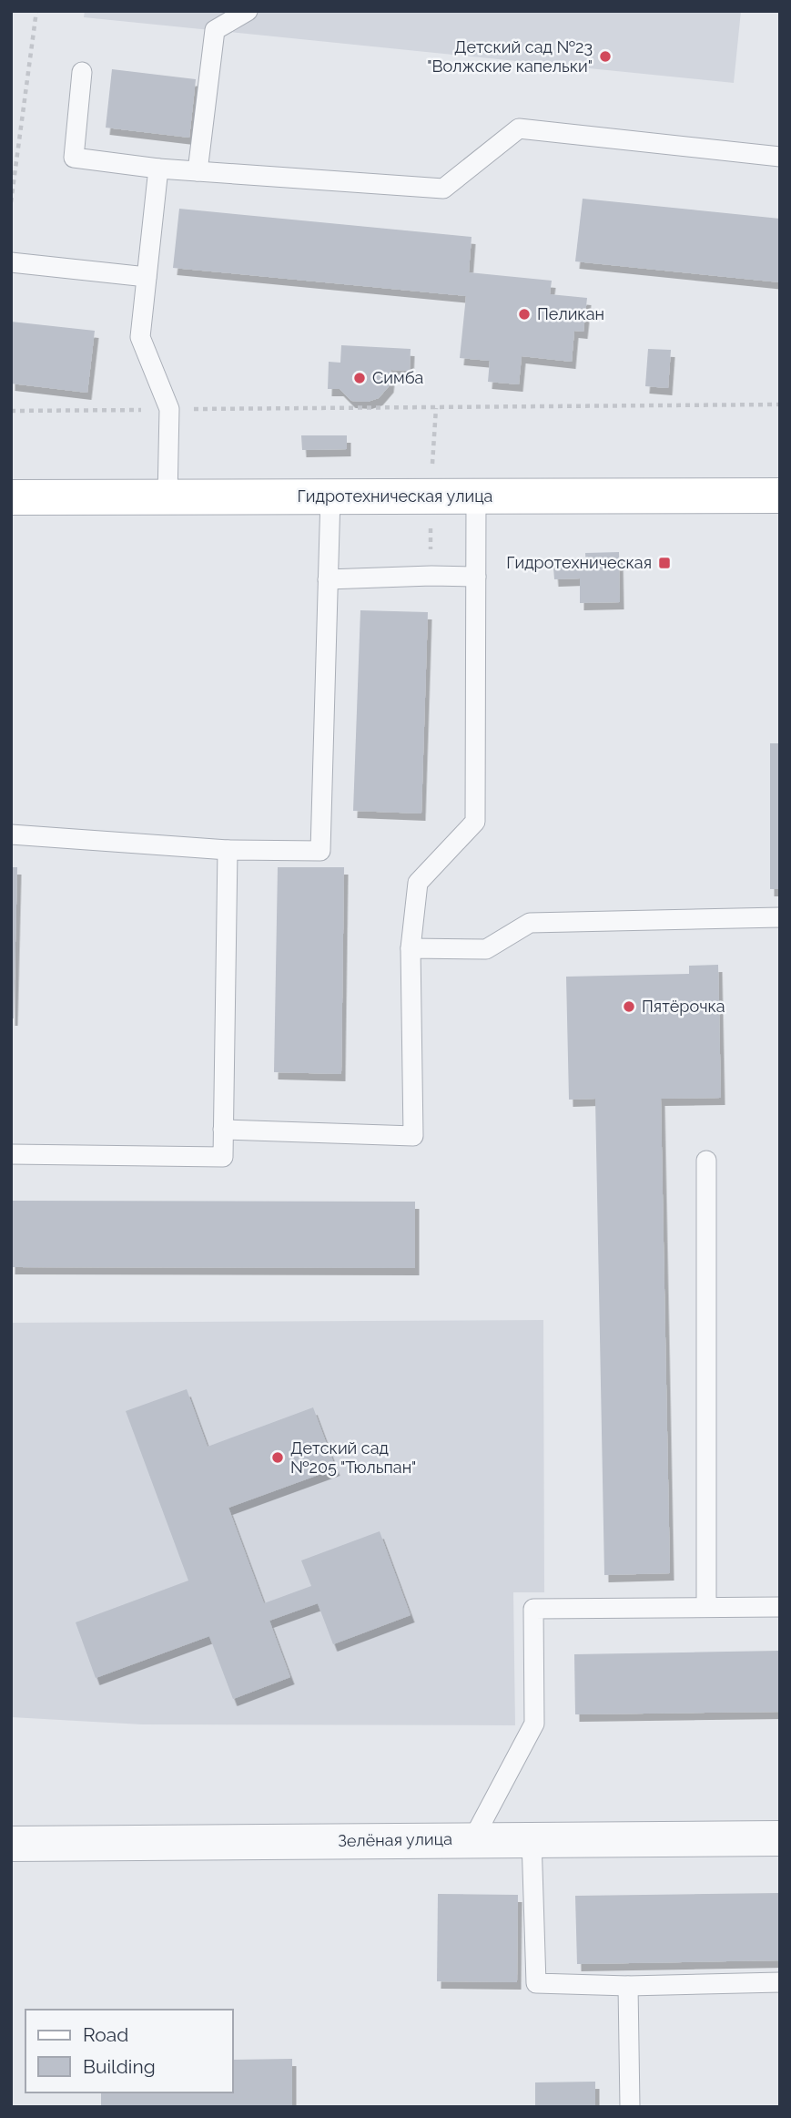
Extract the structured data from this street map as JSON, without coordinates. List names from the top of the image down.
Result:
{
  "streets": {
    "main road": ["Гидротехническая улица"],
    "street": ["Зелёная улица"]
  },
  "places": {
    "other": [
      "Детский сад №23 \"Волжские капельки\"",
      "Пеликан",
      "Симба",
      "Пятёрочка",
      "Детский сад №205 \"Тюльпан\""
    ],
    "transit": ["Гидротехническая"]
  },
  "legend": ["Road", "Building"]
}
